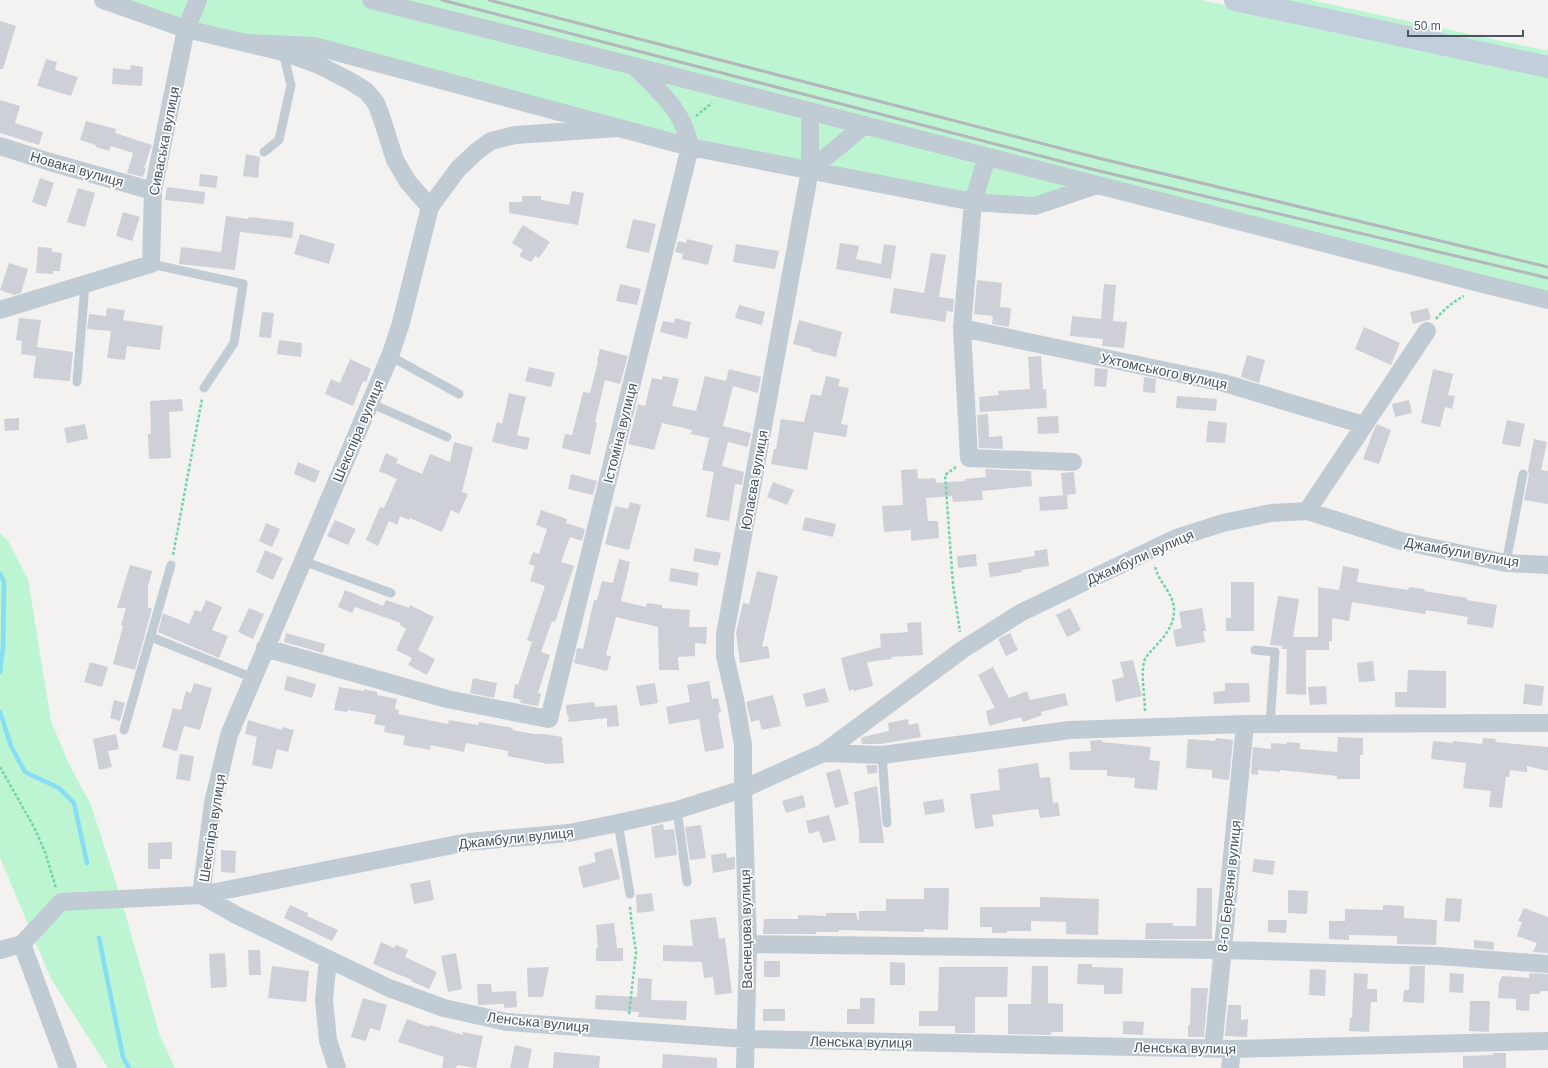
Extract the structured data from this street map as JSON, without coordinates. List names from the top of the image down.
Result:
{
  "streets": {
    "street": [
      "Сиваська вулиця",
      "Новака вулиця",
      "Ухтомського вулиця",
      "Шекспіра вулиця",
      "Істоміна вулиця",
      "Юлаєва вулиця",
      "Джамбули вулиця",
      "8-го Березня вулиця",
      "Васнецова вулиця",
      "Ленська вулиця"
    ]
  },
  "crossings": [
    ["Сиваська вулиця", "Новака вулиця"],
    ["Шекспіра вулиця", "Істоміна вулиця"],
    ["Шекспіра вулиця", "Джамбули вулиця"],
    ["Шекспіра вулиця", "Ленська вулиця"],
    ["Юлаєва вулиця", "Джамбули вулиця"],
    ["Юлаєва вулиця", "Васнецова вулиця"],
    ["Джамбули вулиця", "8-го Березня вулиця"],
    ["Джамбули вулиця", "Васнецова вулиця"],
    ["Джамбули вулиця", "Ленська вулиця"],
    ["8-го Березня вулиця", "Ленська вулиця"],
    ["Васнецова вулиця", "Ленська вулиця"]
  ],
  "scale_bar": "50 m"
}
